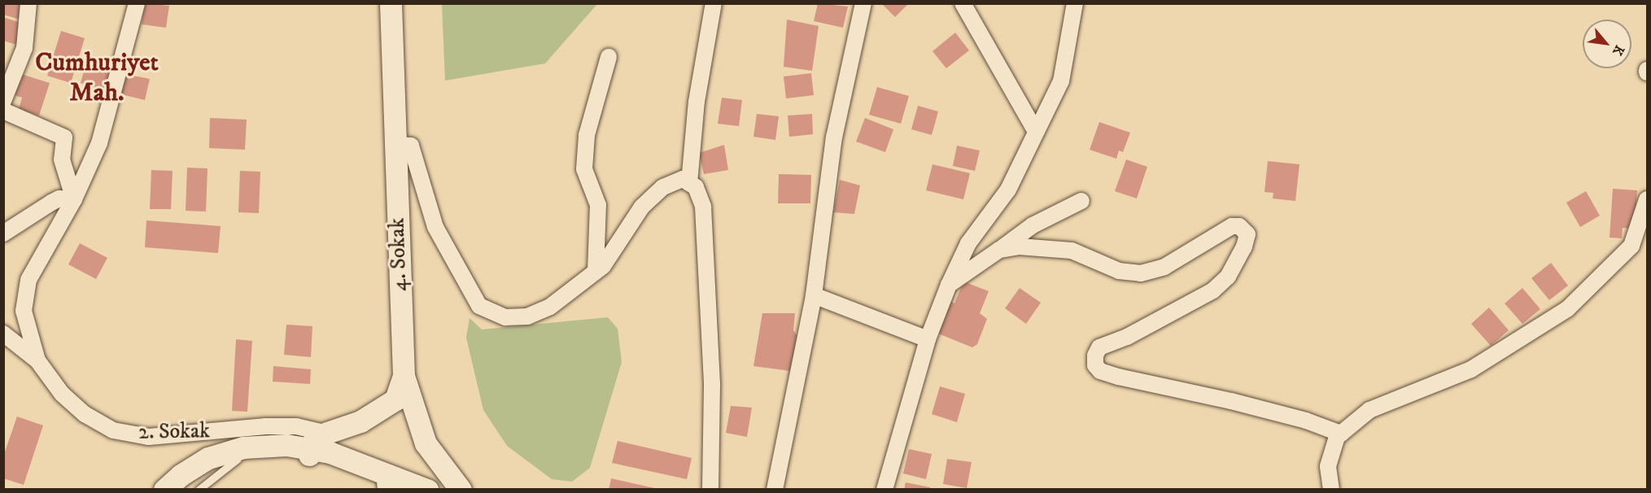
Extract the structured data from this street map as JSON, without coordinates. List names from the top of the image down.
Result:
{
  "streets": {
    "street": ["4. Sokak", "2. Sokak"]
  },
  "districts": ["Cumhuriyet Mah."],
  "north": "bottom right"
}
